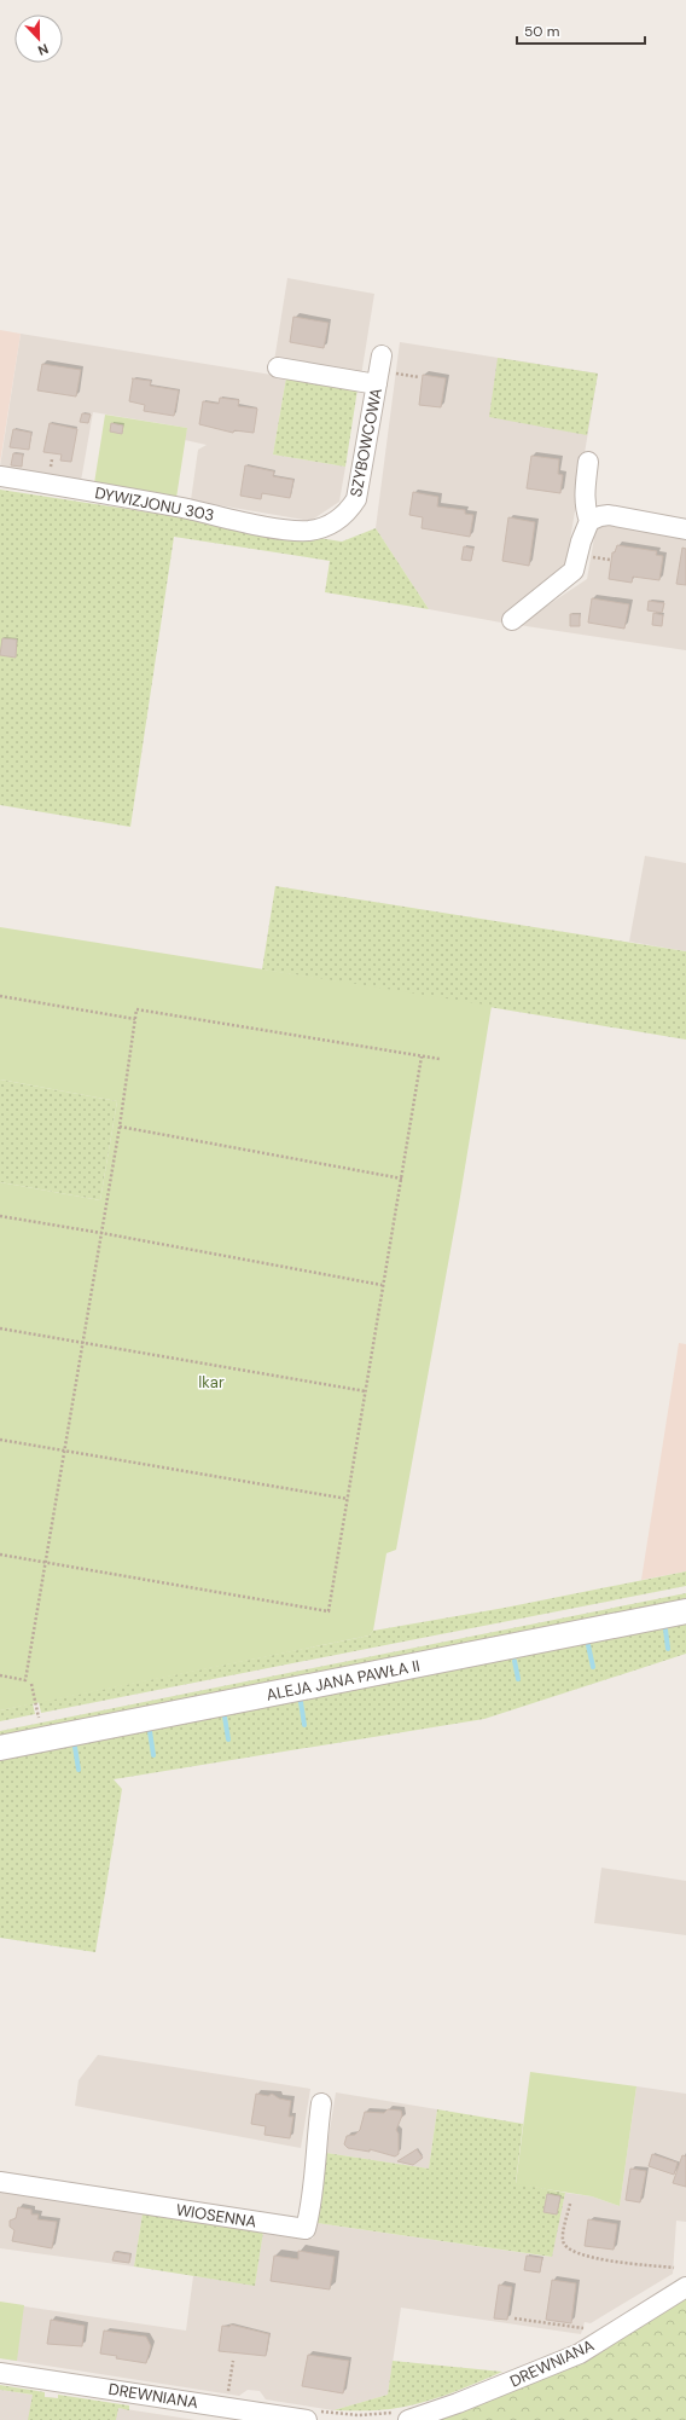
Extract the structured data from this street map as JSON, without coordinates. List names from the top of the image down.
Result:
{
  "streets": {
    "street": [
      "SZYBOWCOWA",
      "DYWIZJONU 303",
      "ALEJA JANA PAWŁA II",
      "WIOSENNA",
      "DREWNIANA"
    ]
  },
  "crossings": [
    ["SZYBOWCOWA", "DYWIZJONU 303"]
  ],
  "parks": ["Ikar"],
  "scale_bar": "50 m",
  "north": "bottom"
}
